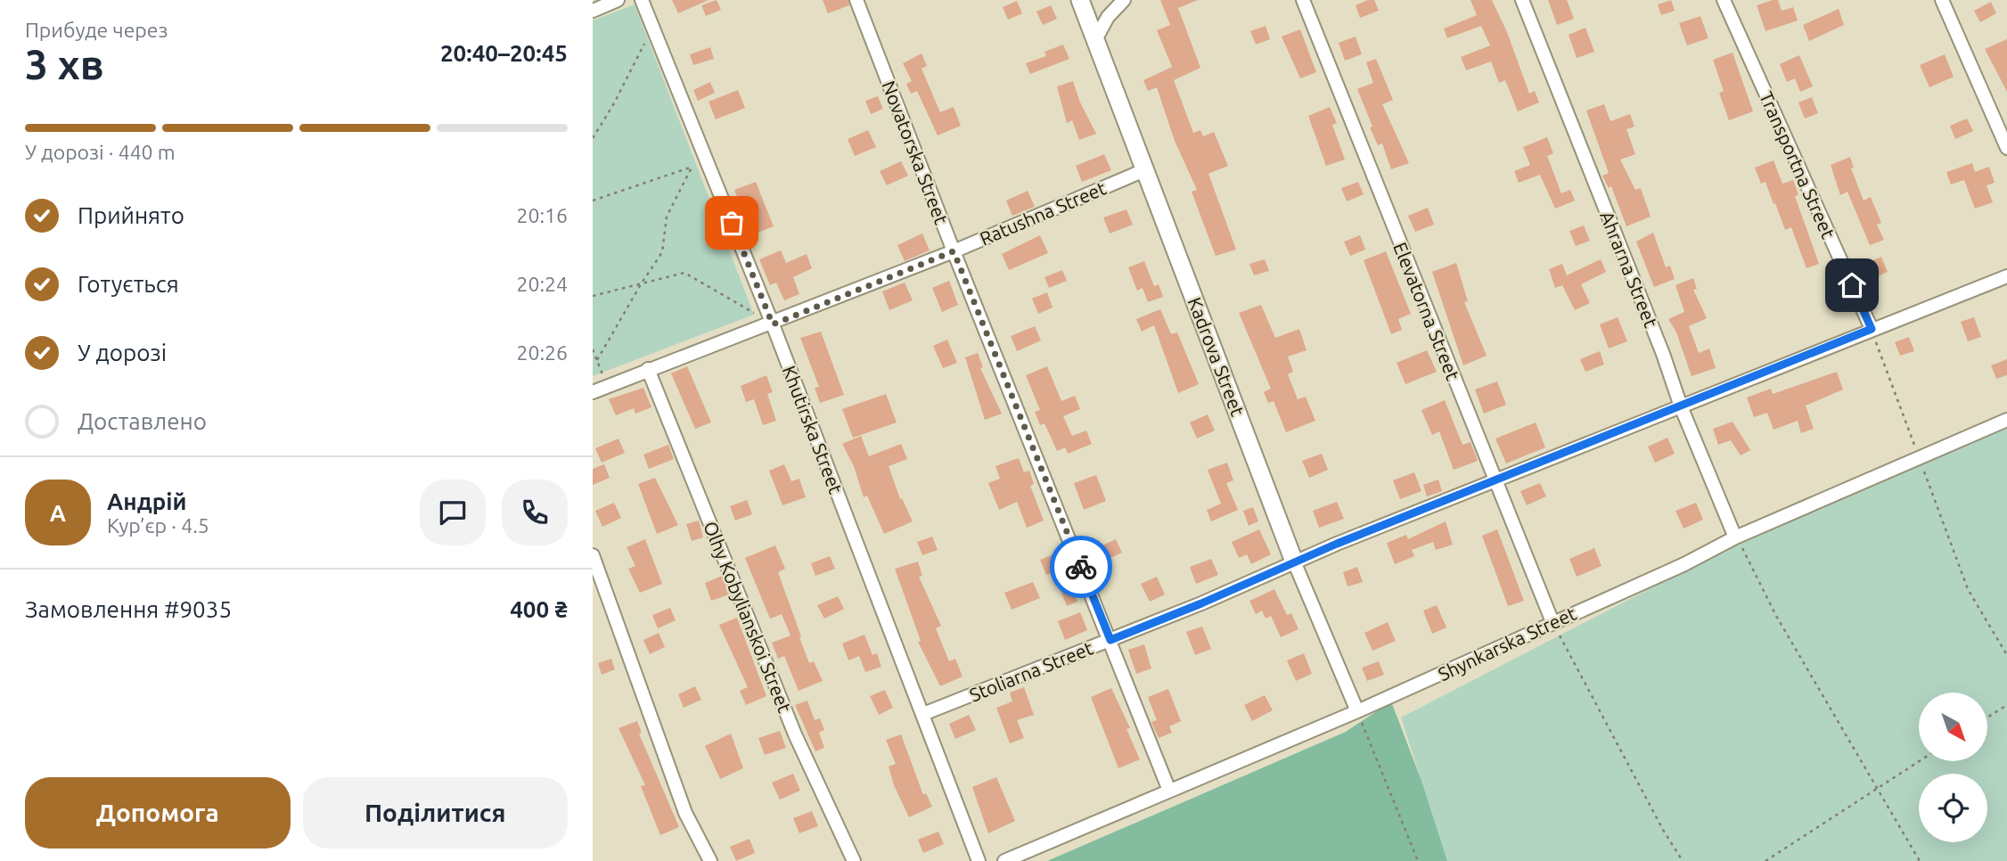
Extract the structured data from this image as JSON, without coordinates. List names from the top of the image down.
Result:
{
  "streets": {
    "street": [
      "Novatorska Street",
      "Transportna Street",
      "Ratushna Street",
      "Ahrarna Street",
      "Elevatorna Street",
      "Kadrova Street",
      "Khutirska Street",
      "Olhy Kobylianskoi Street",
      "Shynkarska Street",
      "Stoliarna Street"
    ]
  },
  "crossings": [
    ["Novatorska Street", "Ratushna Street"],
    ["Novatorska Street", "Shynkarska Street"],
    ["Novatorska Street", "Stoliarna Street"],
    ["Transportna Street", "Stoliarna Street"],
    ["Ratushna Street", "Kadrova Street"],
    ["Ratushna Street", "Khutirska Street"],
    ["Ratushna Street", "Olhy Kobylianskoi Street"],
    ["Ahrarna Street", "Shynkarska Street"],
    ["Ahrarna Street", "Stoliarna Street"],
    ["Elevatorna Street", "Shynkarska Street"],
    ["Elevatorna Street", "Stoliarna Street"],
    ["Kadrova Street", "Shynkarska Street"],
    ["Kadrova Street", "Stoliarna Street"],
    ["Khutirska Street", "Stoliarna Street"]
  ],
  "north": "bottom right",
  "page": {
    "heading": ["3 хв", "Прибуде через", "20:40–20:45"],
    "panel": [
      "Андрій",
      "Кур’єр · 4.5",
      "Замовлення #9035",
      "400 ₴"
    ],
    "bar": "У дорозі · 440 m",
    "list": [
      ["Прийнято", "20:16"],
      ["Готується", "20:24"],
      ["У дорозі", "20:26"],
      "Доставлено"
    ],
    "round": "А",
    "buttons": ["Допомога", "Поділитися"]
  }
}
